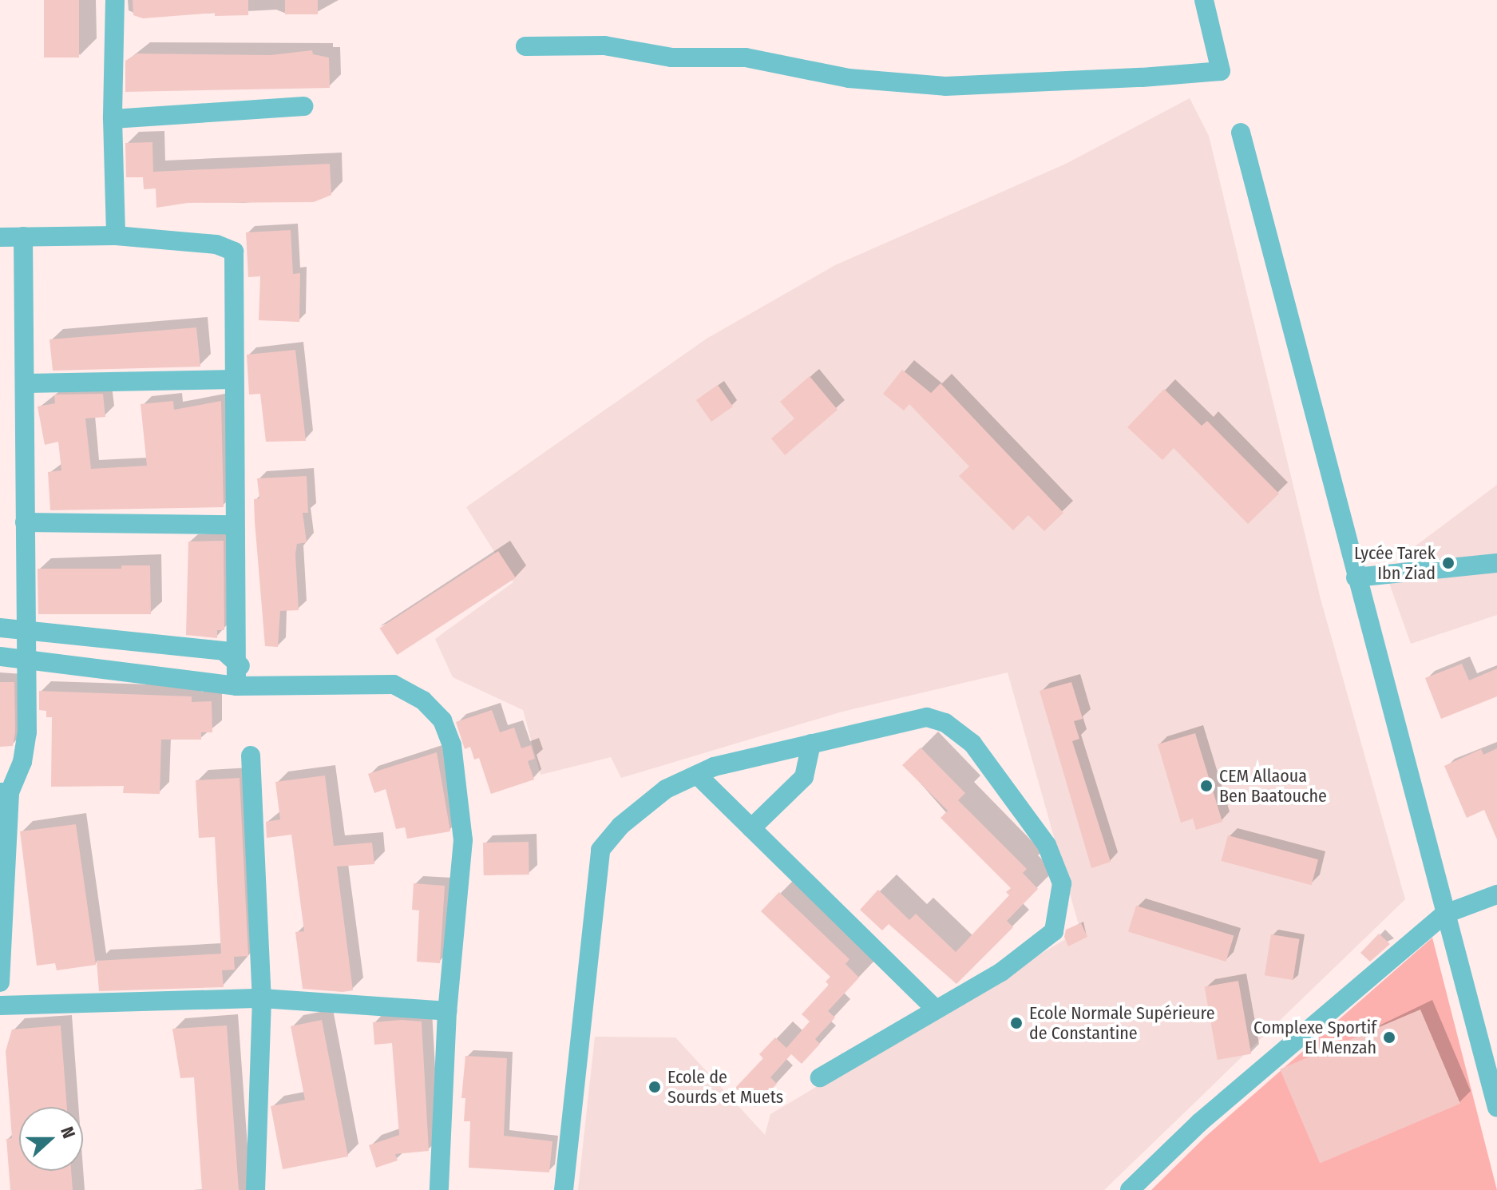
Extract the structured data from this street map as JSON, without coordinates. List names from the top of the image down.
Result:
{
  "places": [
    "Lycée Tarek Ibn Ziad",
    "CEM Allaoua Ben Baatouche",
    "Ecole Normale Supérieure de Constantine",
    "Complexe Sportif El Menzah",
    "Ecole de Sourds et Muets"
  ],
  "north": "right"
}
